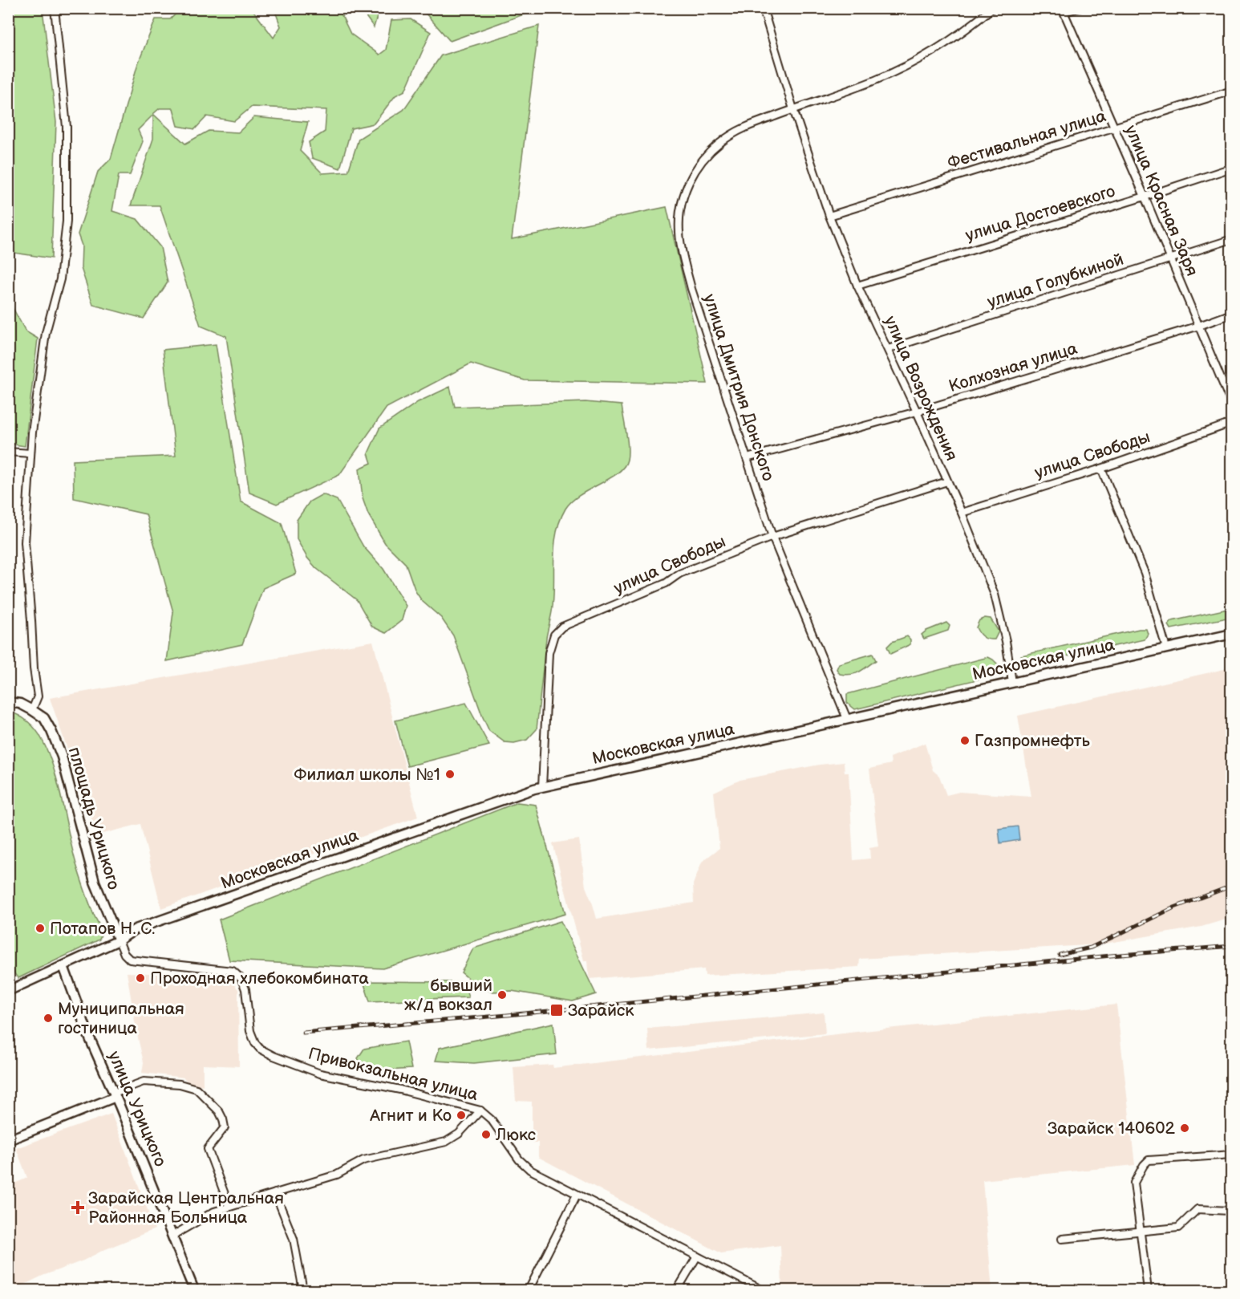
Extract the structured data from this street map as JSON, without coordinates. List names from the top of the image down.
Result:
{
  "streets": {
    "main road": ["Московская улица", "площадь Урицкого", "улица Урицкого"],
    "street": [
      "Фестивальная улица",
      "улица Красная Заря",
      "улица Достоевского",
      "улица Голубкиной",
      "Колхозная улица",
      "улица Дмитрия Донского",
      "улица Возрождения",
      "улица Свободы",
      "Привокзальная улица"
    ]
  },
  "crossings": [
    ["Фестивальная улица", "улица Красная Заря"],
    ["Фестивальная улица", "улица Возрождения"],
    ["улица Красная Заря", "улица Достоевского"],
    ["улица Красная Заря", "улица Голубкиной"],
    ["улица Красная Заря", "Колхозная улица"],
    ["улица Достоевского", "улица Возрождения"],
    ["улица Голубкиной", "улица Возрождения"],
    ["Колхозная улица", "улица Дмитрия Донского"],
    ["Колхозная улица", "улица Возрождения"],
    ["улица Дмитрия Донского", "улица Возрождения"],
    ["улица Дмитрия Донского", "улица Свободы"],
    ["улица Дмитрия Донского", "Московская улица"],
    ["улица Возрождения", "улица Свободы"],
    ["улица Возрождения", "Московская улица"],
    ["улица Свободы", "Московская улица"],
    ["Московская улица", "площадь Урицкого"],
    ["Московская улица", "Привокзальная улица"],
    ["Московская улица", "улица Урицкого"],
    ["площадь Урицкого", "Привокзальная улица"]
  ],
  "places": {
    "other": [
      "Газпромнефть",
      "Филиал школы №1",
      "Потапов Н. С.",
      "Проходная хлебокомбината",
      "бывший ж/д вокзал",
      "Муниципальная гостиница",
      "Агнит и Ко",
      "Зарайск 140602",
      "Люкс"
    ],
    "transit": ["Зарайск"],
    "health": ["Зарайская Центральная Районная Больница"]
  }
}
